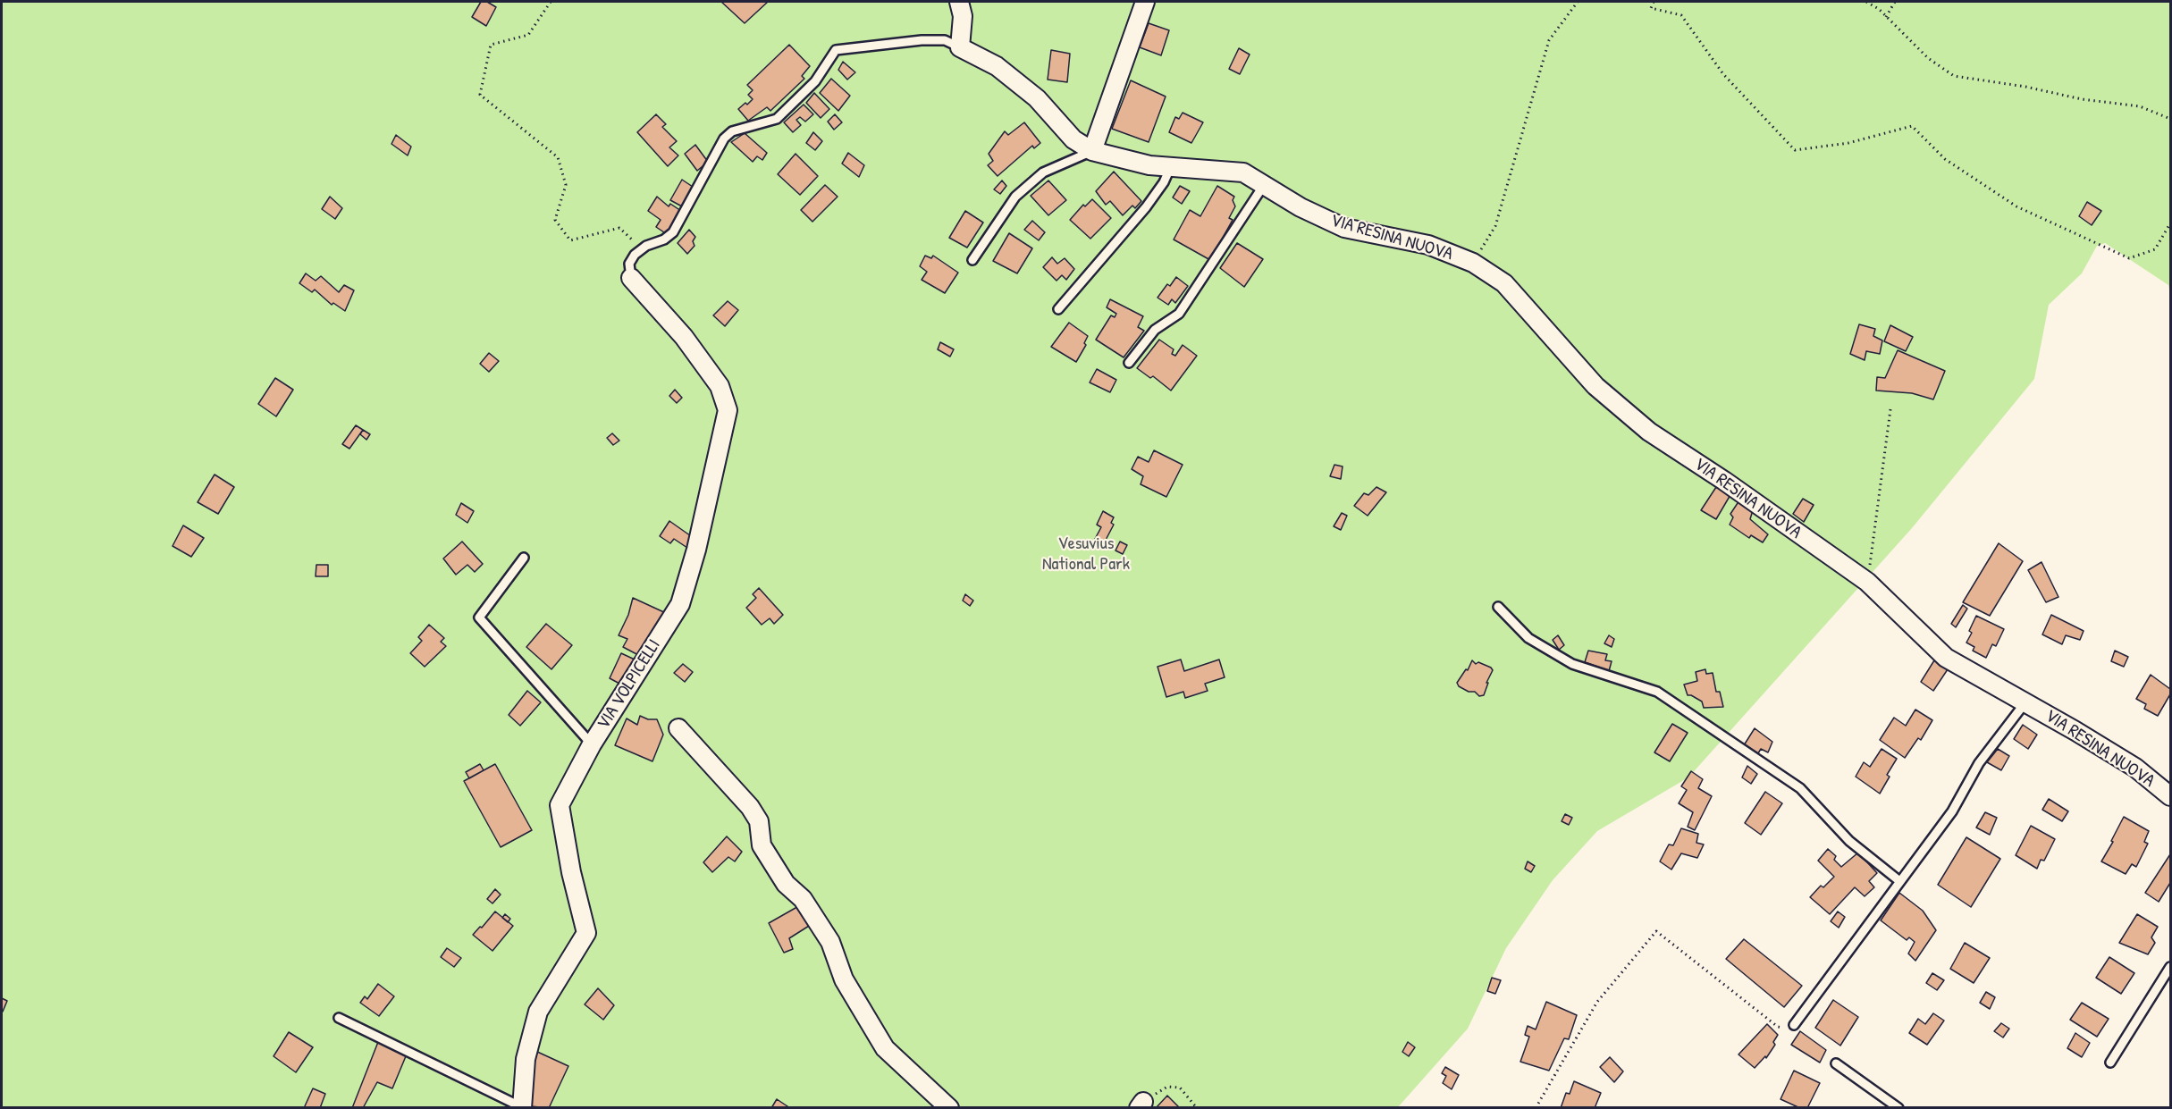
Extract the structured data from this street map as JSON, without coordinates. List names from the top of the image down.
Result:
{
  "streets": {
    "street": ["VIA RESINA NUOVA", "VIA VOLPICELLI"]
  },
  "parks": ["Vesuvius National Park"]
}
